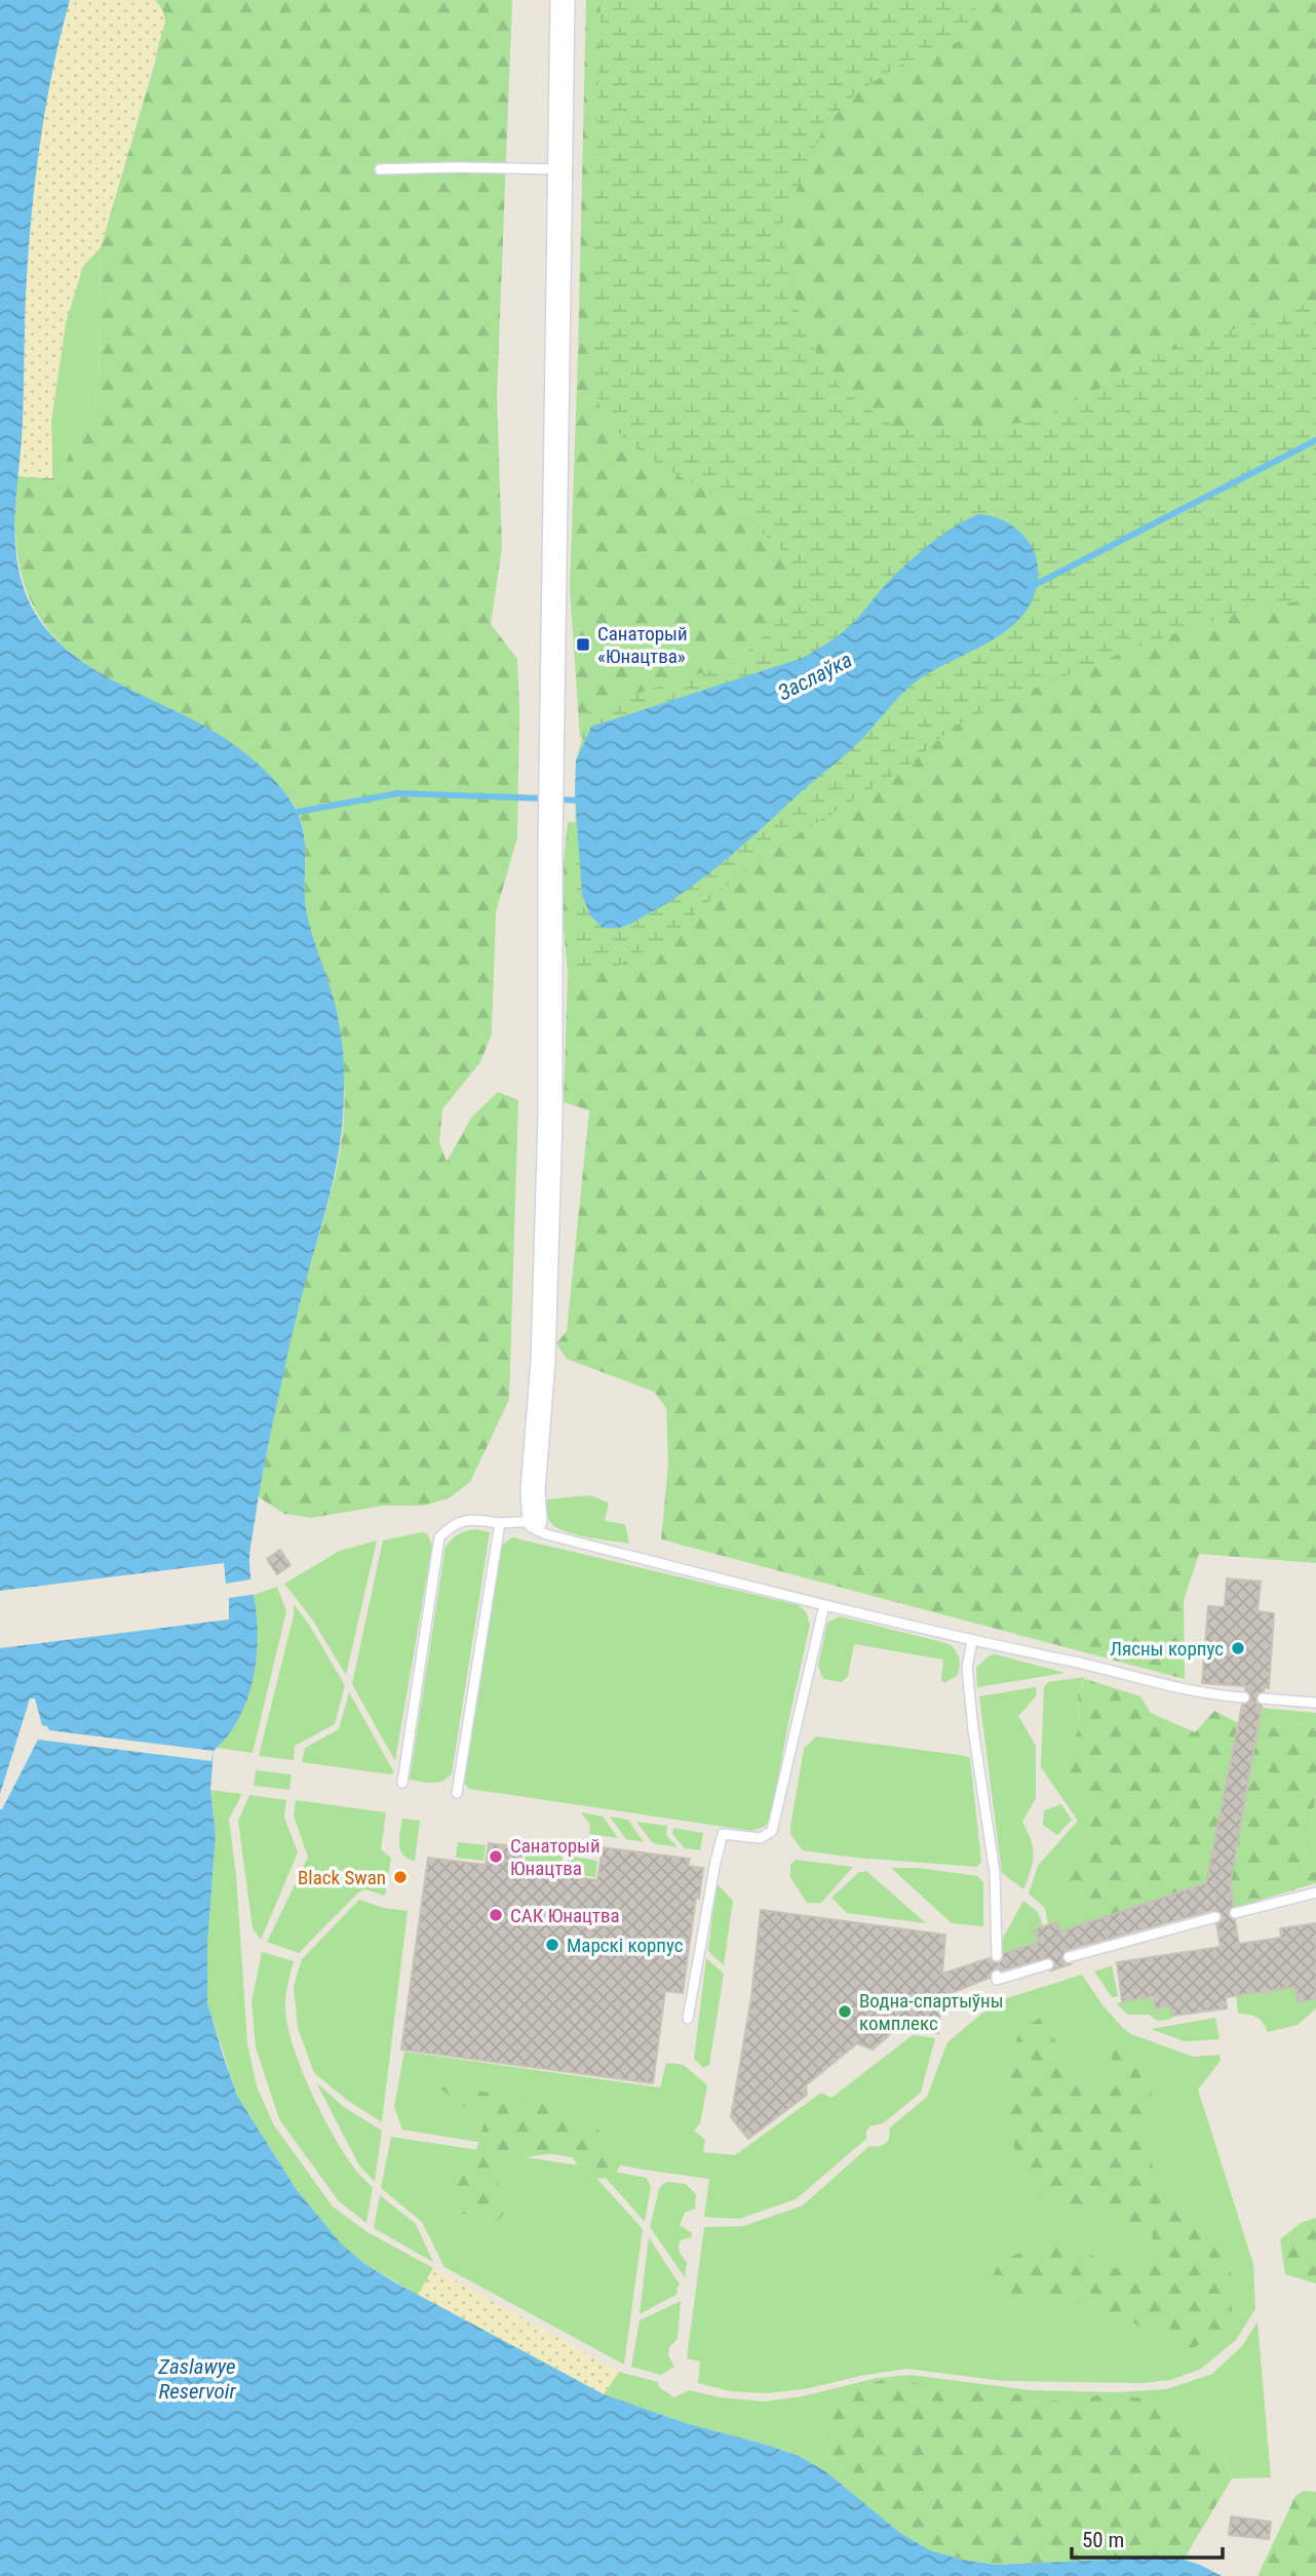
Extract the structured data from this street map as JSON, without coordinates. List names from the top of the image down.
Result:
{
  "water": ["Заслаўка", "Zaslawye Reservoir"],
  "places": {
    "transit": ["Санаторый «Юнацтва»"],
    "other": [
      "Лясны корпус",
      "Санаторый Юнацтва",
      "Black Swan",
      "САК Юнацтва",
      "Марскі корпус",
      "Водна-спартыўны комплекс"
    ]
  },
  "scale_bar": "50 m"
}
